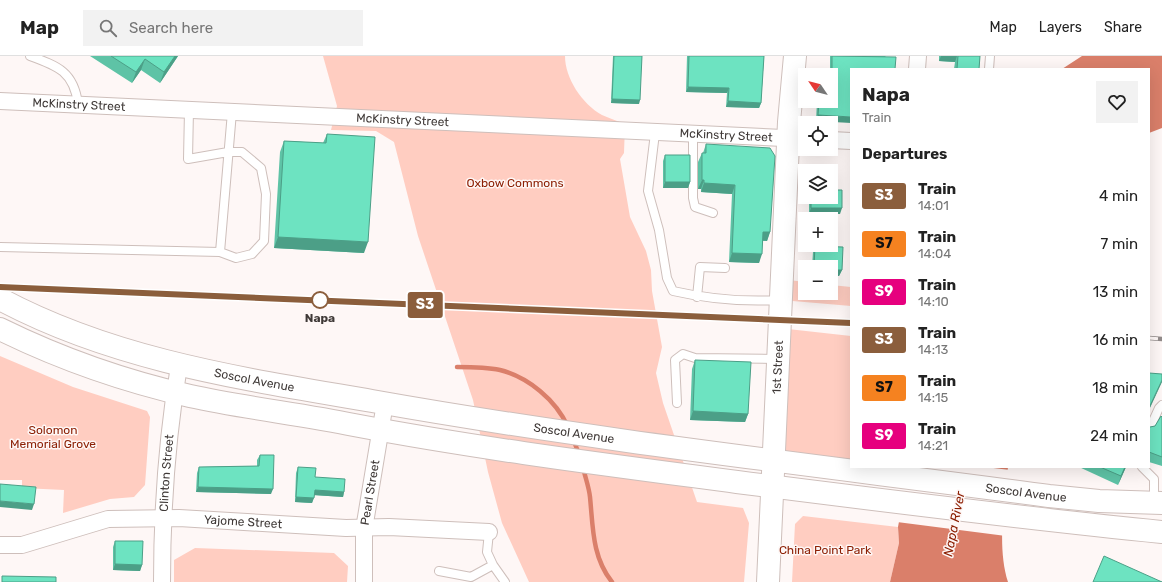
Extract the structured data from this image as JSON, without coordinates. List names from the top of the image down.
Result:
{
  "streets": {
    "main road": ["1st Street", "Soscol Avenue"],
    "street": [
      "McKinstry Street",
      "Clinton Street",
      "Pearl Street",
      "Yajome Street"
    ]
  },
  "crossings": [
    ["McKinstry Street", "1st Street"],
    ["1st Street", "Soscol Avenue"],
    ["Soscol Avenue", "Clinton Street"],
    ["Soscol Avenue", "Pearl Street"],
    ["Clinton Street", "Yajome Street"],
    ["Pearl Street", "Yajome Street"]
  ],
  "water": ["Napa River"],
  "parks": ["Oxbow Commons", "Solomon Memorial Grove", "China Point Park"],
  "places": ["Napa"],
  "north": "top left",
  "page": {
    "header": "Map",
    "search": "Search here",
    "nav": ["Map", "Layers", "Share"],
    "on_map": "S3",
    "map_buttons": ["+", "−"],
    "heading": [
      ["Napa", "Train"],
      "Departures"
    ],
    "list": [
      {
        "mark": "S3",
        "name": "Train",
        "note": "14:01",
        "value": "4 min"
      },
      {
        "mark": "S7",
        "name": "Train",
        "note": "14:04",
        "value": "7 min"
      },
      {
        "mark": "S9",
        "name": "Train",
        "note": "14:10",
        "value": "13 min"
      },
      {
        "mark": "S3",
        "name": "Train",
        "note": "14:13",
        "value": "16 min"
      },
      {
        "mark": "S7",
        "name": "Train",
        "note": "14:15",
        "value": "18 min"
      },
      {
        "mark": "S9",
        "name": "Train",
        "note": "14:21",
        "value": "24 min"
      }
    ]
  }
}
